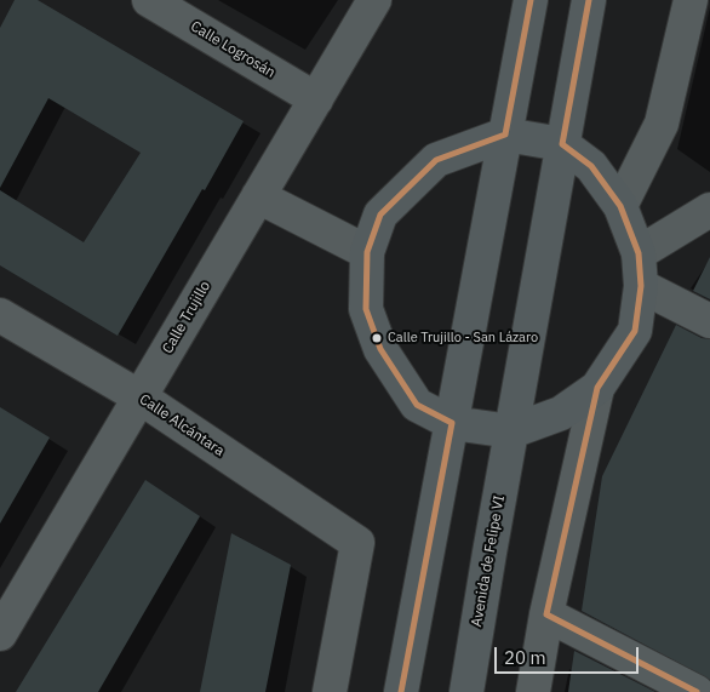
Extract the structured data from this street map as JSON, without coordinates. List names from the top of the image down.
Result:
{
  "streets": {
    "highway": ["Avenida de Felipe VI"],
    "street": ["Calle Logrosán", "Calle Trujillo", "Calle Alcántara"]
  },
  "crossings": [
    ["Calle Logrosán", "Calle Trujillo"],
    ["Calle Trujillo", "Calle Alcántara"]
  ],
  "places": ["Calle Trujillo - San Lázaro"],
  "scale_bar": "20 m"
}
